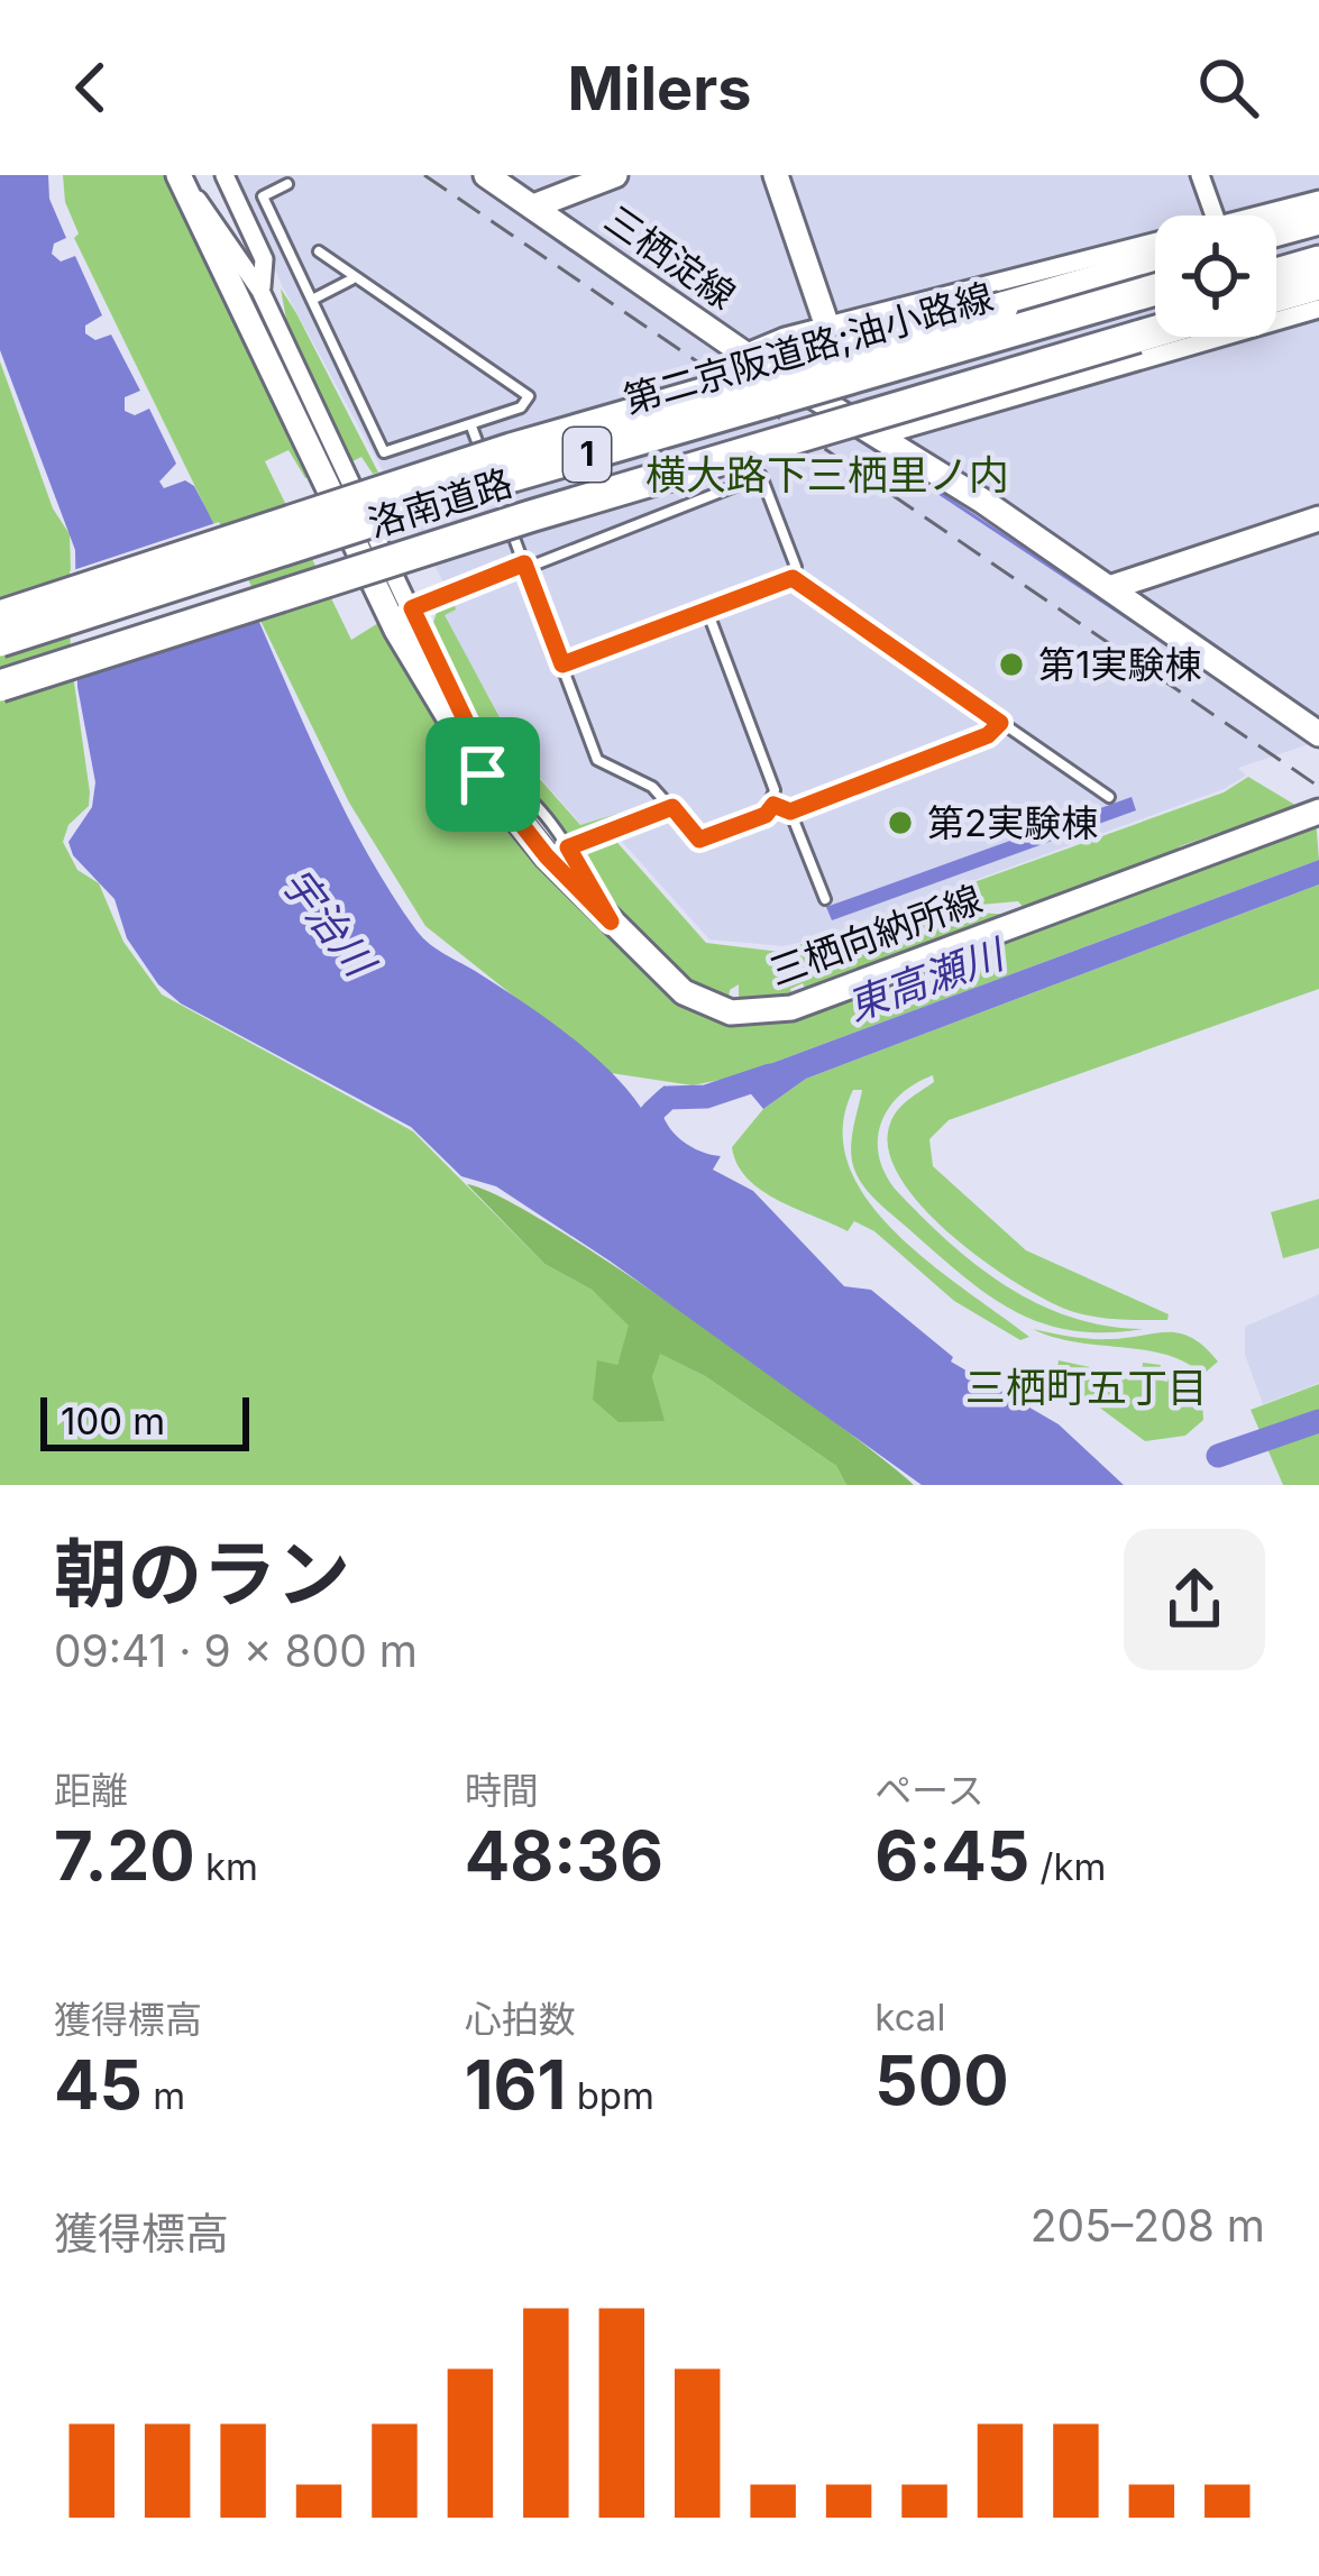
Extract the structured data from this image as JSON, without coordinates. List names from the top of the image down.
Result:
{
  "streets": {
    "highway": ["第二京阪道路;油小路線", "1", "洛南道路"],
    "main road": ["三栖淀線", "三栖向納所線"]
  },
  "districts": ["横大路下三栖里ノ内", "三栖町五丁目"],
  "water": ["宇治川", "東高瀬川"],
  "places": ["第1実験棟", "第2実験棟"],
  "scale_bar": "100 m",
  "page": {
    "header": "Milers",
    "scale": "100 m",
    "heading": ["朝のラン", "09:41 · 9 × 800 m"],
    "stats": [
      ["距離", "7.20 km"],
      ["時間", "48:36"],
      ["ペース", "6:45 /km"],
      ["獲得標高", "45 m"],
      ["心拍数", "161 bpm"],
      ["kcal", "500"]
    ],
    "chart": ["獲得標高", "205–208 m"]
  }
}
